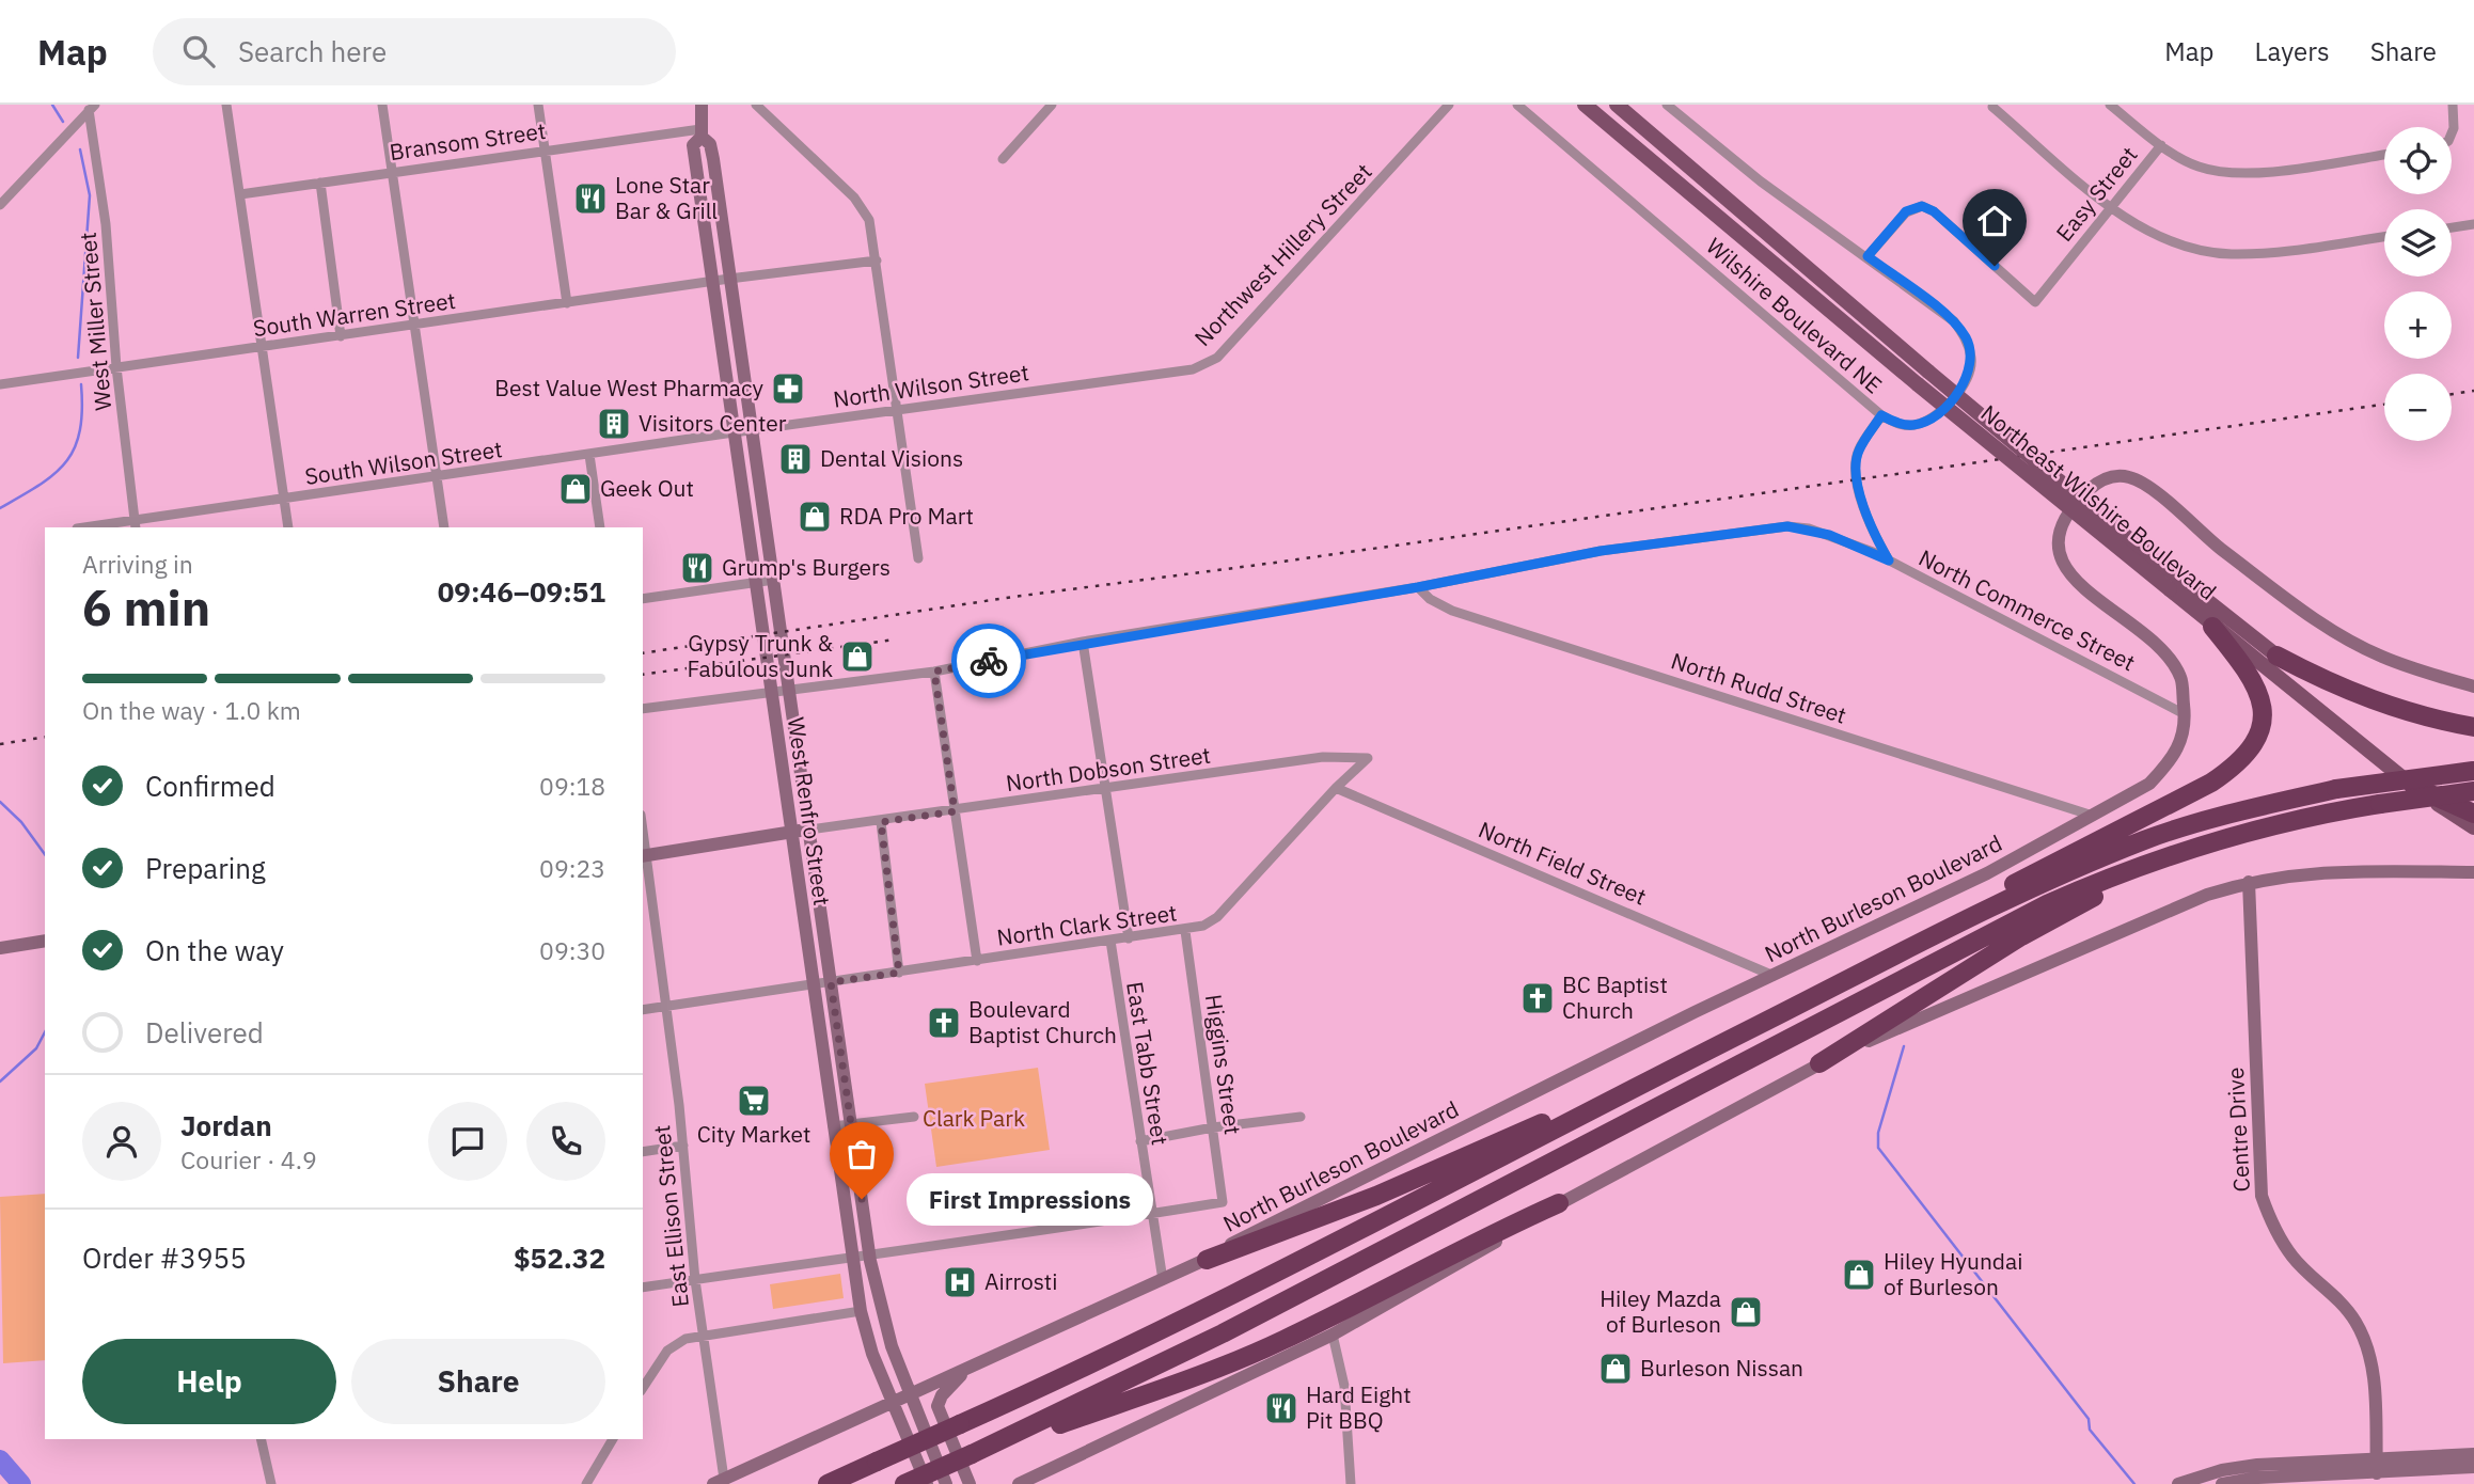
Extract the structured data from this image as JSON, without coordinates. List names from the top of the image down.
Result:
{
  "streets": {
    "main road": [
      "Northeast Wilshire Boulevard",
      "West Renfro Street",
      "North Burleson Boulevard",
      "Centre Drive"
    ],
    "street": [
      "Bransom Street",
      "Easy Street",
      "Northwest Hillery Street",
      "South Warren Street",
      "Wilshire Boulevard NE",
      "West Miller Street",
      "North Wilson Street",
      "South Wilson Street",
      "North Commerce Street",
      "North Rudd Street",
      "North Dobson Street",
      "North Field Street",
      "North Clark Street",
      "East Tabb Street",
      "Higgins Street",
      "East Ellison Street"
    ]
  },
  "crossings": [
    ["Bransom Street", "West Renfro Street"],
    ["Easy Street", "Wilshire Boulevard NE"],
    ["Northwest Hillery Street", "North Wilson Street"],
    ["South Warren Street", "West Miller Street"],
    ["South Warren Street", "West Renfro Street"],
    ["West Miller Street", "South Wilson Street"],
    ["North Wilson Street", "South Wilson Street"],
    ["North Wilson Street", "West Renfro Street"],
    ["South Wilson Street", "West Renfro Street"],
    ["North Commerce Street", "North Rudd Street"],
    ["North Commerce Street", "West Renfro Street"],
    ["North Commerce Street", "North Burleson Boulevard"],
    ["North Rudd Street", "North Burleson Boulevard"],
    ["North Dobson Street", "West Renfro Street"],
    ["North Dobson Street", "North Field Street"],
    ["North Dobson Street", "North Clark Street"],
    ["West Renfro Street", "North Burleson Boulevard"],
    ["West Renfro Street", "North Clark Street"],
    ["North Field Street", "North Burleson Boulevard"],
    ["North Field Street", "North Clark Street"],
    ["North Burleson Boulevard", "East Tabb Street"],
    ["North Burleson Boulevard", "East Ellison Street"],
    ["North Clark Street", "East Tabb Street"],
    ["North Clark Street", "Higgins Street"],
    ["North Clark Street", "East Ellison Street"],
    ["East Tabb Street", "Higgins Street"]
  ],
  "parks": ["Clark Park"],
  "places": {
    "restaurant": ["Lone Star Bar & Grill", "Grump's Burgers", "Hard Eight Pit BBQ"],
    "pharmacy": ["Best Value West Pharmacy"],
    "building": ["Visitors Center", "Dental Visions"],
    "shop": [
      "Geek Out",
      "RDA Pro Mart",
      "Gypsy Trunk & Fabulous Junk",
      "Hiley Hyundai of Burleson",
      "Hiley Mazda of Burleson",
      "Burleson Nissan"
    ],
    "church": ["BC Baptist Church", "Boulevard Baptist Church"],
    "supermarket": ["City Market"],
    "other": ["First Impressions"],
    "hospital": ["Airrosti"]
  },
  "page": {
    "header": "Map",
    "search": "Search here",
    "nav": ["Map", "Layers", "Share"],
    "map_buttons": ["+", "−"],
    "heading": ["6 min", "Arriving in", "09:46–09:51"],
    "panel": [
      "Jordan",
      "Courier · 4.9",
      "Order #3955",
      "$52.32"
    ],
    "bar": "On the way · 1.0 km",
    "list": [
      ["Confirmed", "09:18"],
      ["Preparing", "09:23"],
      ["On the way", "09:30"],
      "Delivered"
    ],
    "bubble": "First Impressions",
    "buttons": ["Help", "Share"]
  }
}
